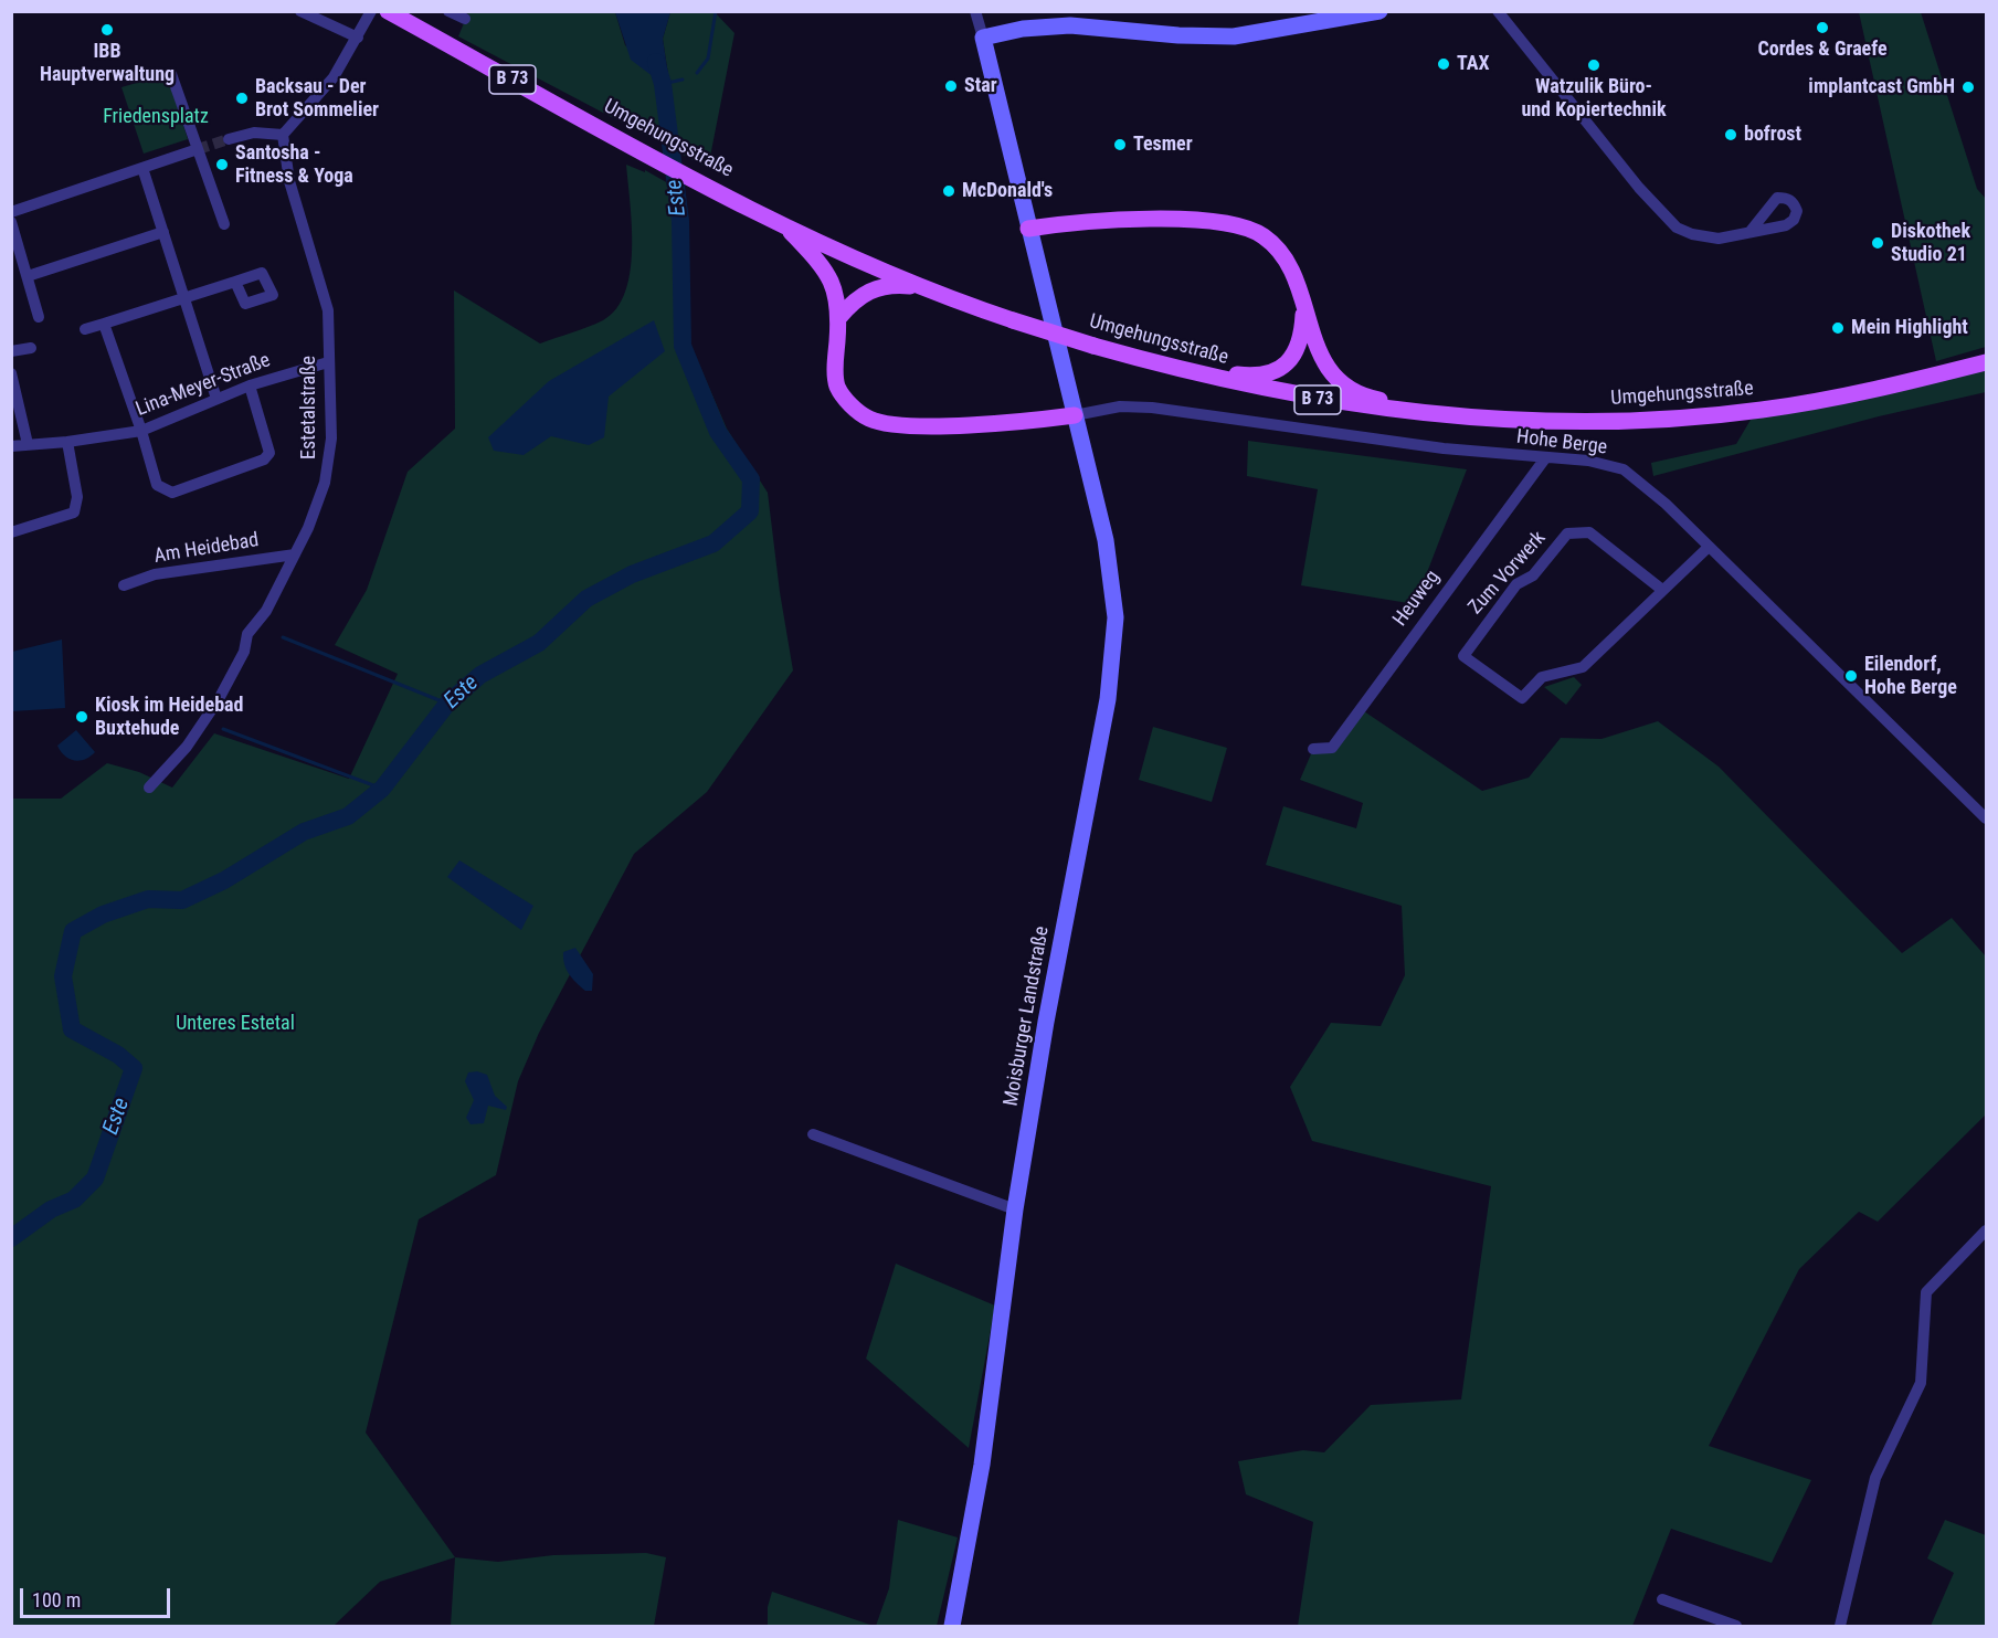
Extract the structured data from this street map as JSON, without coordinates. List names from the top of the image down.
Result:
{
  "streets": {
    "main road": ["B 73", "Umgehungsstraße", "Moisburger Landstraße"],
    "street": [
      "Lina-Meyer-Straße",
      "Estetalstraße",
      "Hohe Berge",
      "Am Heidebad",
      "Zum Vorwerk",
      "Heuweg"
    ]
  },
  "crossings": [
    ["Lina-Meyer-Straße", "Estetalstraße"],
    ["Estetalstraße", "Am Heidebad"],
    ["Hohe Berge", "Zum Vorwerk"],
    ["Hohe Berge", "Heuweg"],
    ["Hohe Berge", "Moisburger Landstraße"]
  ],
  "water": ["Este"],
  "parks": ["Friedensplatz", "Unteres Estetal"],
  "places": [
    "Cordes & Graefe",
    "IBB Hauptverwaltung",
    "TAX",
    "Watzulik Büro- und Kopiertechnik",
    "Star",
    "implantcast GmbH",
    "Backsau - Der Brot Sommelier",
    "bofrost",
    "Tesmer",
    "Santosha - Fitness & Yoga",
    "McDonald's",
    "Diskothek Studio 21",
    "Mein Highlight",
    "Eilendorf, Hohe Berge",
    "Kiosk im Heidebad Buxtehude"
  ],
  "scale_bar": "100 m"
}
